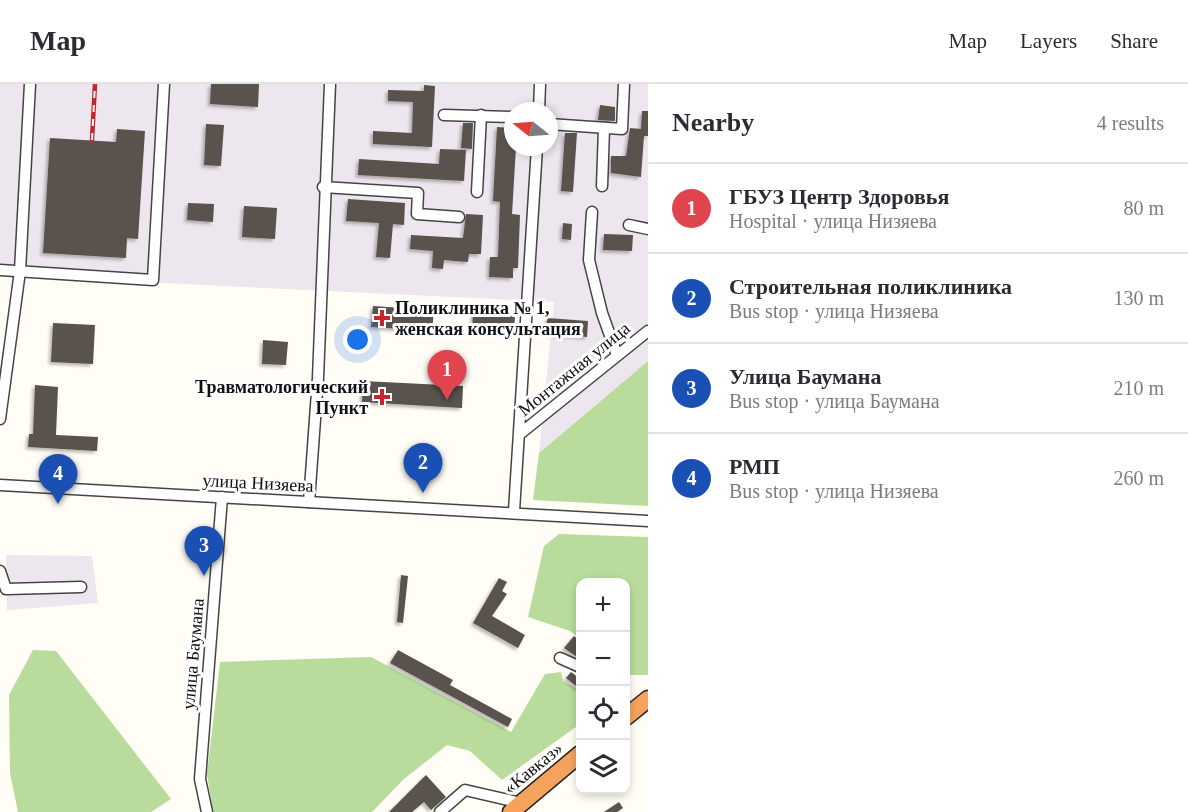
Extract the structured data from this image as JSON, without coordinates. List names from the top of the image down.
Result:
{
  "streets": {
    "highway": ["«Кавказ»"],
    "street": ["Монтажная улица", "улица Низяева", "улица Баумана"]
  },
  "crossings": [
    ["улица Низяева", "улица Баумана"]
  ],
  "places": {
    "health": ["Поликлиника № 1, женская консультация", "Травматологический Пункт"]
  },
  "north": "left",
  "page": {
    "header": "Map",
    "nav": ["Map", "Layers", "Share"],
    "heading": ["Nearby", "4 results"],
    "list": [
      {
        "mark": "1",
        "name": "ГБУЗ Центр Здоровья",
        "note": "Hospital · улица Низяева",
        "value": "80 m"
      },
      {
        "mark": "2",
        "name": "Строительная поликлиника",
        "note": "Bus stop · улица Низяева",
        "value": "130 m"
      },
      {
        "mark": "3",
        "name": "Улица Баумана",
        "note": "Bus stop · улица Баумана",
        "value": "210 m"
      },
      {
        "mark": "4",
        "name": "РМП",
        "note": "Bus stop · улица Низяева",
        "value": "260 m"
      }
    ],
    "pins": [
      "1",
      "2",
      "4",
      "3"
    ],
    "map_buttons": ["+", "−"]
  }
}
